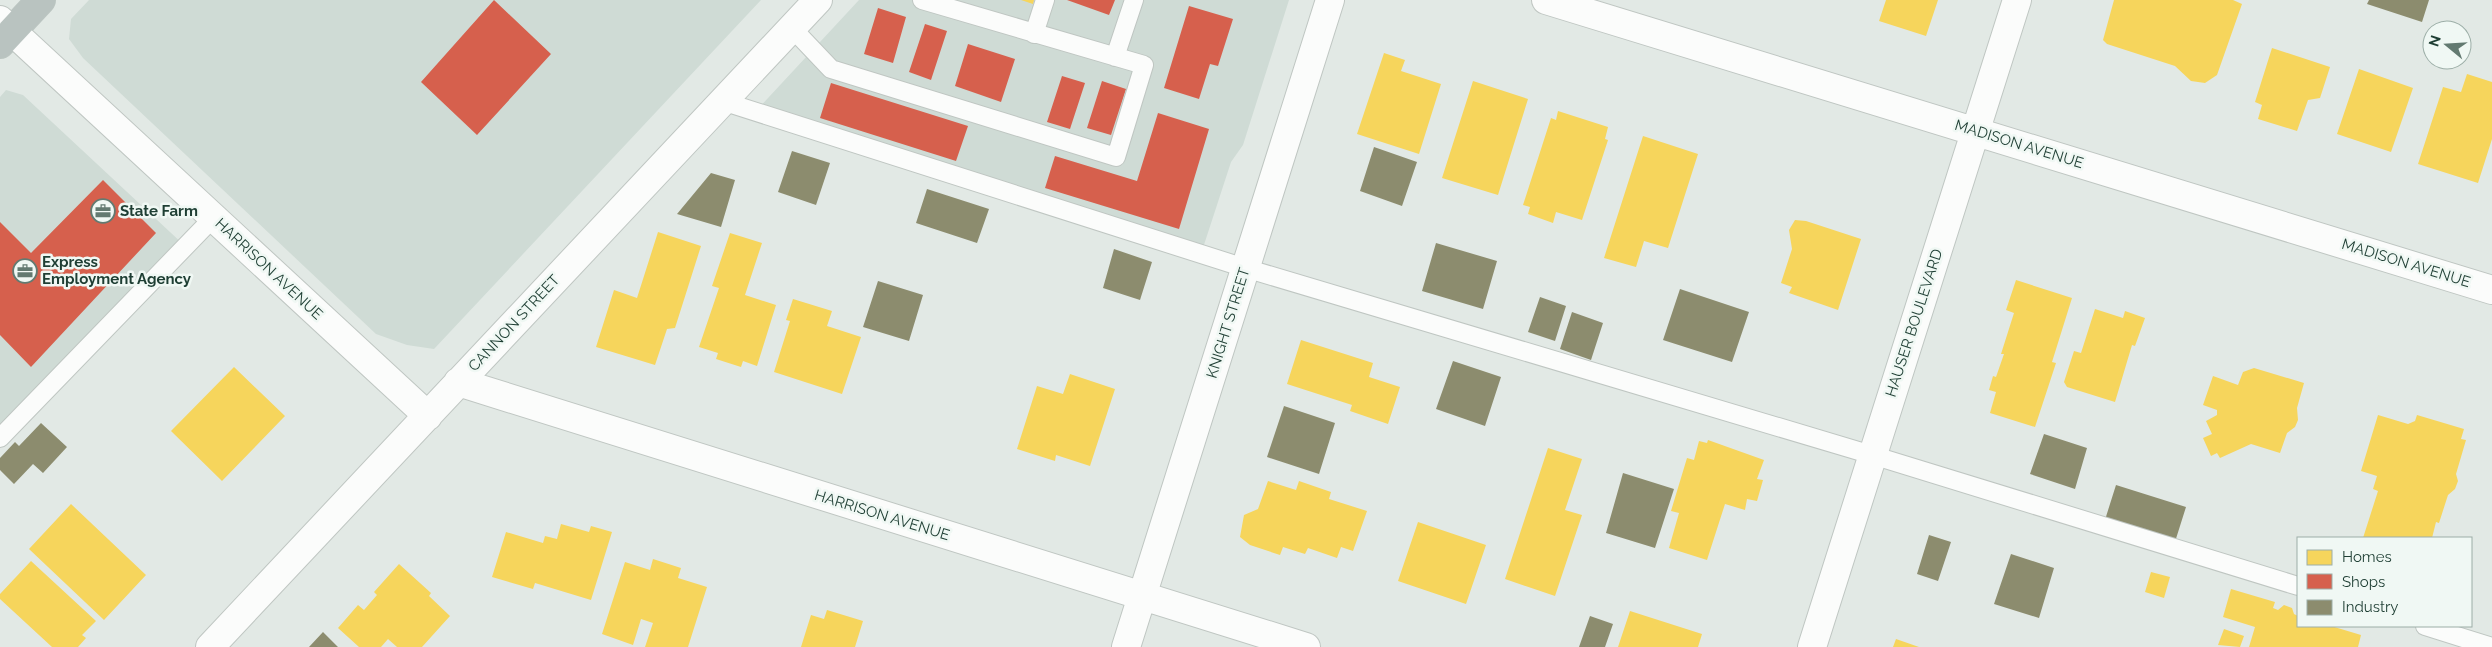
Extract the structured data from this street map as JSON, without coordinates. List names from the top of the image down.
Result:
{
  "streets": {
    "street": [
      "MADISON AVENUE",
      "HARRISON AVENUE",
      "CANNON STREET",
      "KNIGHT STREET",
      "HAUSER BOULEVARD"
    ]
  },
  "crossings": [
    ["MADISON AVENUE", "HAUSER BOULEVARD"],
    ["HARRISON AVENUE", "CANNON STREET"],
    ["HARRISON AVENUE", "KNIGHT STREET"]
  ],
  "places": {
    "office": ["State Farm", "Express Employment Agency"]
  },
  "legend": ["Homes", "Shops", "Industry"],
  "north": "left"
}
